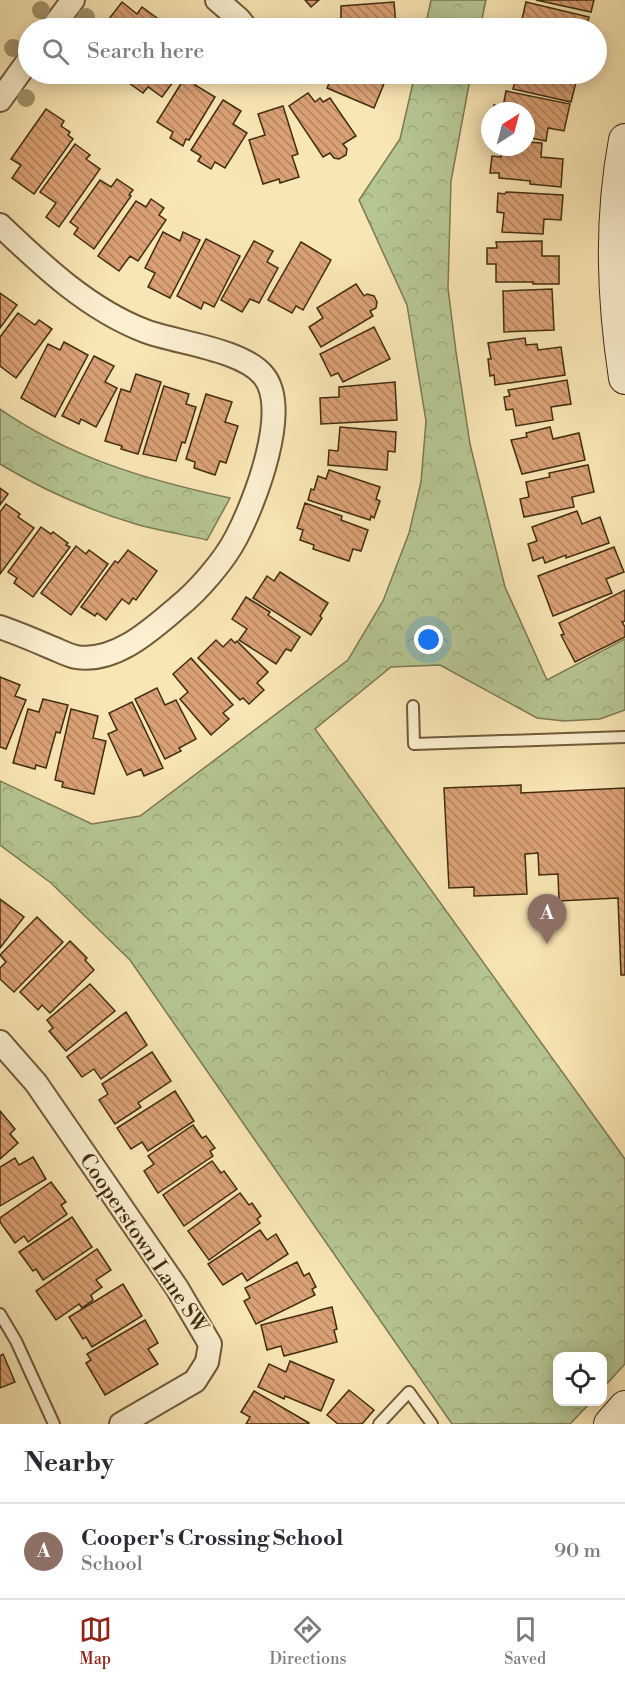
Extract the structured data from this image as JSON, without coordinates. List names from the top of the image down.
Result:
{
  "streets": {
    "street": ["Cooperstown Lane SW"]
  },
  "north": "top right",
  "page": {
    "search": "Search here",
    "pins": "A",
    "heading": "Nearby",
    "list": [
      {
        "mark": "A",
        "name": "Cooper's Crossing School",
        "note": "School",
        "value": "90 m"
      }
    ],
    "nav": ["Map", "Directions", "Saved"]
  }
}
